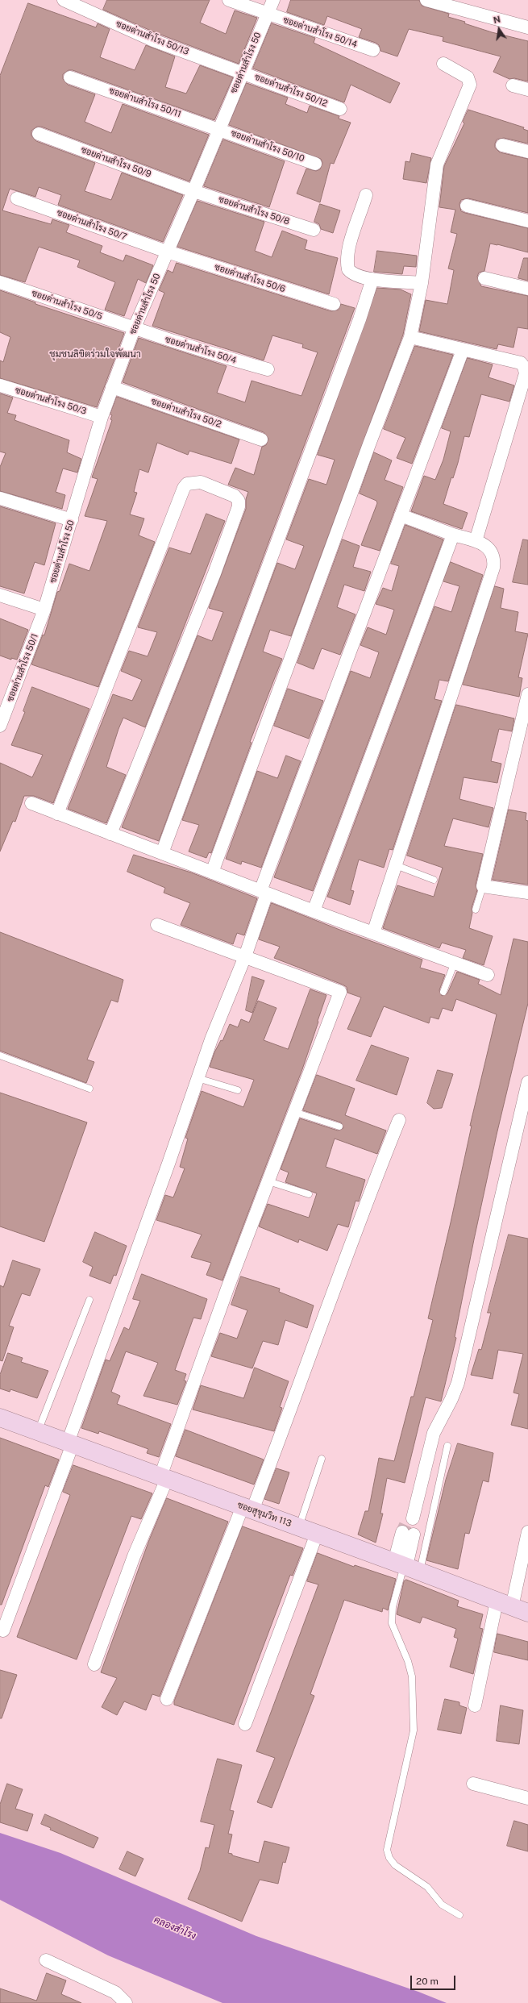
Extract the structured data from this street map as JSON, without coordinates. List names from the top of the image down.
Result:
{
  "streets": {
    "main road": ["ซอยสุขุมวิท 113"],
    "street": [
      "ซอยด่านสำโรง 50/14",
      "ซอยด่านสำโรง 50/13",
      "ซอยด่านสำโรง 50",
      "ซอยด่านสำโรง 50/12",
      "ซอยด่านสำโรง 50/11",
      "ซอยด่านสำโรง 50/10",
      "ซอยด่านสำโรง 50/9",
      "ซอยด่านสำโรง 50/8",
      "ซอยด่านสำโรง 50/7",
      "ซอยด่านสำโรง 50/6",
      "ซอยด่านสำโรง 50/5",
      "ซอยด่านสำโรง 50/4",
      "ซอยด่านสำโรง 50/3",
      "ซอยด่านสำโรง 50/2",
      "ซอยด่านสำโรง 50/1"
    ]
  },
  "crossings": [
    ["ซอยด่านสำโรง 50/14", "ซอยด่านสำโรง 50"],
    ["ซอยด่านสำโรง 50/13", "ซอยด่านสำโรง 50"],
    ["ซอยด่านสำโรง 50/13", "ซอยด่านสำโรง 50/12"],
    ["ซอยด่านสำโรง 50", "ซอยด่านสำโรง 50/12"],
    ["ซอยด่านสำโรง 50", "ซอยด่านสำโรง 50/11"],
    ["ซอยด่านสำโรง 50", "ซอยด่านสำโรง 50/10"],
    ["ซอยด่านสำโรง 50", "ซอยด่านสำโรง 50/9"],
    ["ซอยด่านสำโรง 50", "ซอยด่านสำโรง 50/8"],
    ["ซอยด่านสำโรง 50", "ซอยด่านสำโรง 50/7"],
    ["ซอยด่านสำโรง 50", "ซอยด่านสำโรง 50/6"],
    ["ซอยด่านสำโรง 50", "ซอยด่านสำโรง 50/5"],
    ["ซอยด่านสำโรง 50", "ซอยด่านสำโรง 50/4"],
    ["ซอยด่านสำโรง 50", "ซอยด่านสำโรง 50/3"],
    ["ซอยด่านสำโรง 50", "ซอยด่านสำโรง 50/2"],
    ["ซอยด่านสำโรง 50", "ซอยด่านสำโรง 50/1"],
    ["ซอยด่านสำโรง 50/11", "ซอยด่านสำโรง 50/10"],
    ["ซอยด่านสำโรง 50/9", "ซอยด่านสำโรง 50/8"],
    ["ซอยด่านสำโรง 50/7", "ซอยด่านสำโรง 50/6"],
    ["ซอยด่านสำโรง 50/5", "ซอยด่านสำโรง 50/4"]
  ],
  "districts": ["ชุมชนลิขิตร่วมใจพัฒนา"],
  "water": ["คลองสำโรง"],
  "scale_bar": "20 m",
  "north": "top"
}
